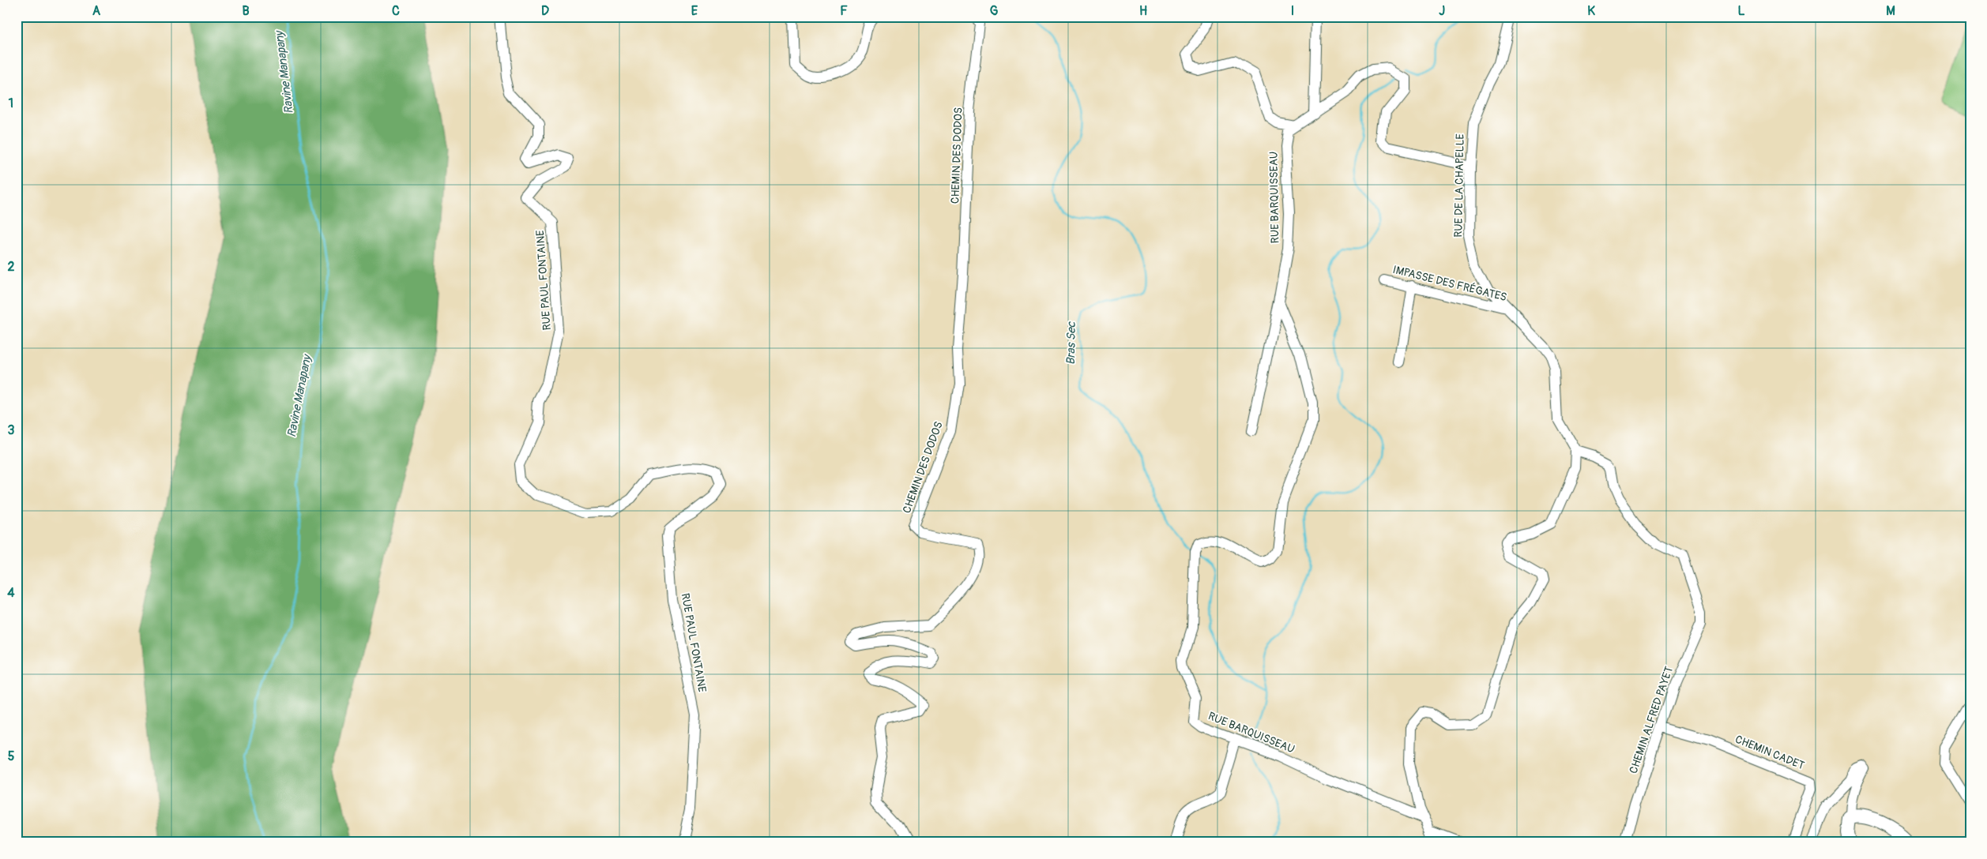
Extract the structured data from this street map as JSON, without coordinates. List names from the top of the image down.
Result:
{
  "streets": {
    "street": [
      "CHEMIN DES DODOS",
      "RUE DE LA CHAPELLE",
      "RUE BARQUISSEAU",
      "RUE PAUL FONTAINE",
      "IMPASSE DES FRÉGATES",
      "CHEMIN ALFRED PAYET",
      "CHEMIN CADET"
    ]
  },
  "crossings": [
    ["RUE DE LA CHAPELLE", "RUE BARQUISSEAU"],
    ["RUE DE LA CHAPELLE", "IMPASSE DES FRÉGATES"],
    ["RUE DE LA CHAPELLE", "CHEMIN ALFRED PAYET"],
    ["CHEMIN ALFRED PAYET", "CHEMIN CADET"]
  ],
  "water": ["Ravine Manapany", "Bras Sec"],
  "grid": {
    "columns": [
      "A",
      "B",
      "C",
      "D",
      "E",
      "F",
      "G",
      "H",
      "I",
      "J",
      "K",
      "L",
      "M"
    ],
    "rows": [
      "1",
      "2",
      "3",
      "4",
      "5"
    ]
  }
}
